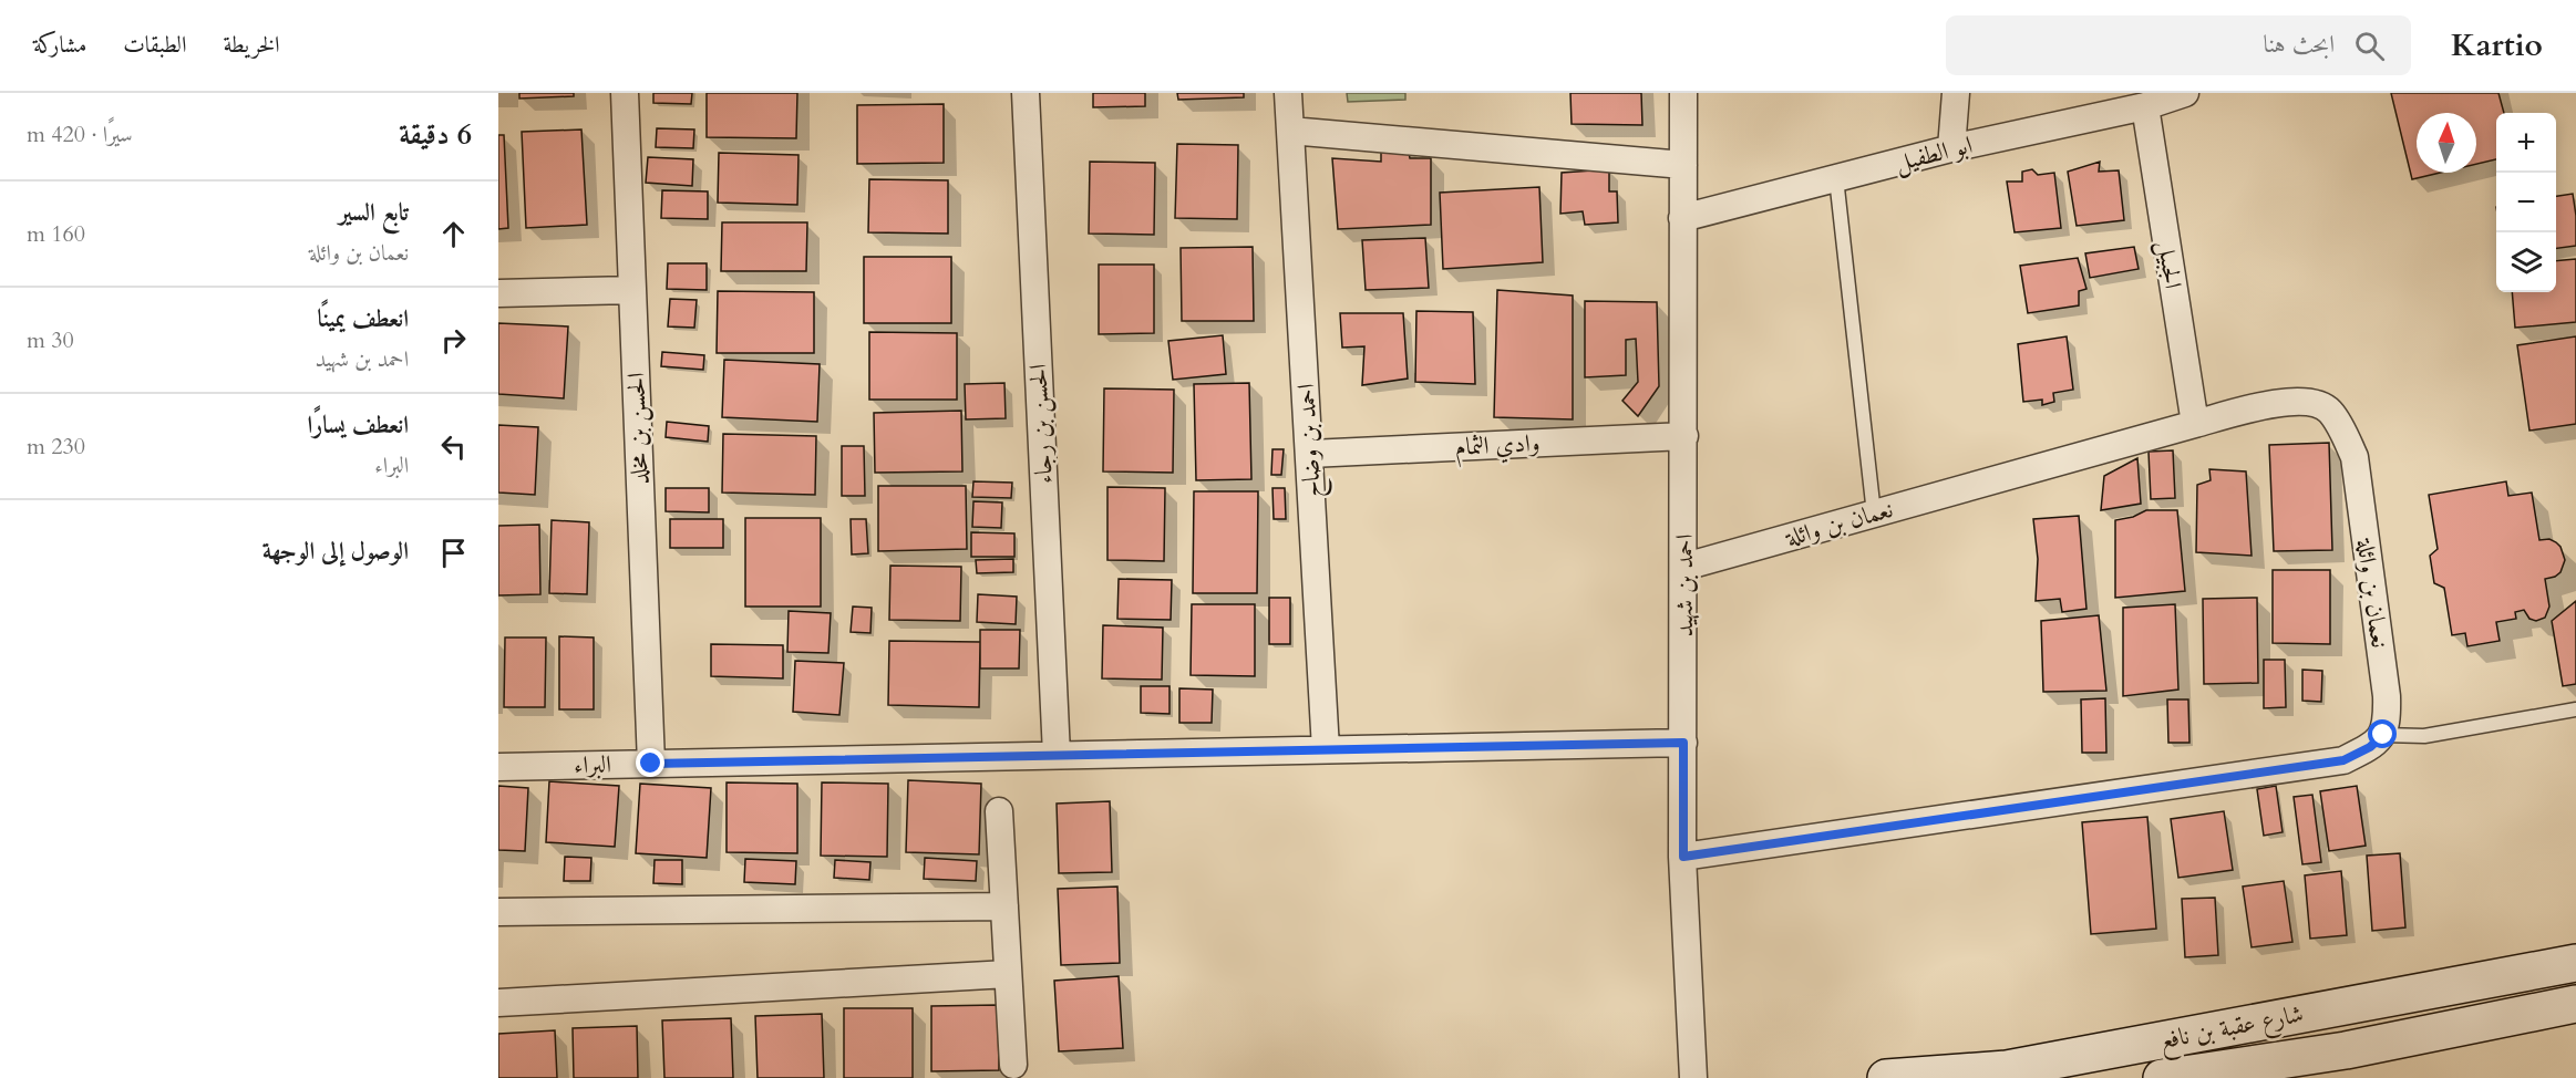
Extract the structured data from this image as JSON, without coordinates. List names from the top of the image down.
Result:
{
  "streets": {
    "street": [
      "ابو الطفيل",
      "الجبيل",
      "الحسن بن رجاء",
      "الحسن بن مخلد",
      "احمد بن وضاح",
      "وادي الثمام",
      "نعمان بن وائلة",
      "احمد بن شهيد",
      "البراء",
      "شارع عقبة بن نافع"
    ]
  },
  "crossings": [
    ["ابو الطفيل", "الجبيل"],
    ["ابو الطفيل", "احمد بن شهيد"],
    ["الجبيل", "نعمان بن وائلة"],
    ["الحسن بن رجاء", "البراء"],
    ["الحسن بن مخلد", "البراء"],
    ["احمد بن وضاح", "وادي الثمام"],
    ["احمد بن وضاح", "البراء"],
    ["وادي الثمام", "احمد بن شهيد"],
    ["نعمان بن وائلة", "احمد بن شهيد"],
    ["احمد بن شهيد", "البراء"]
  ],
  "north": "top",
  "page": {
    "header": "Kartio",
    "search": "ابحث هنا",
    "nav": ["الخريطة", "الطبقات", "مشاركة"],
    "heading": ["6 دقيقة", "سيرًا · 420 m"],
    "map_buttons": ["+", "−"],
    "list": [
      ["تابع السير", "نعمان بن وائلة", "160 m"],
      ["انعطف يمينًا", "احمد بن شهيد", "30 m"],
      ["انعطف يسارًا", "البراء", "230 m"],
      "الوصول إلى الوجهة"
    ]
  }
}
